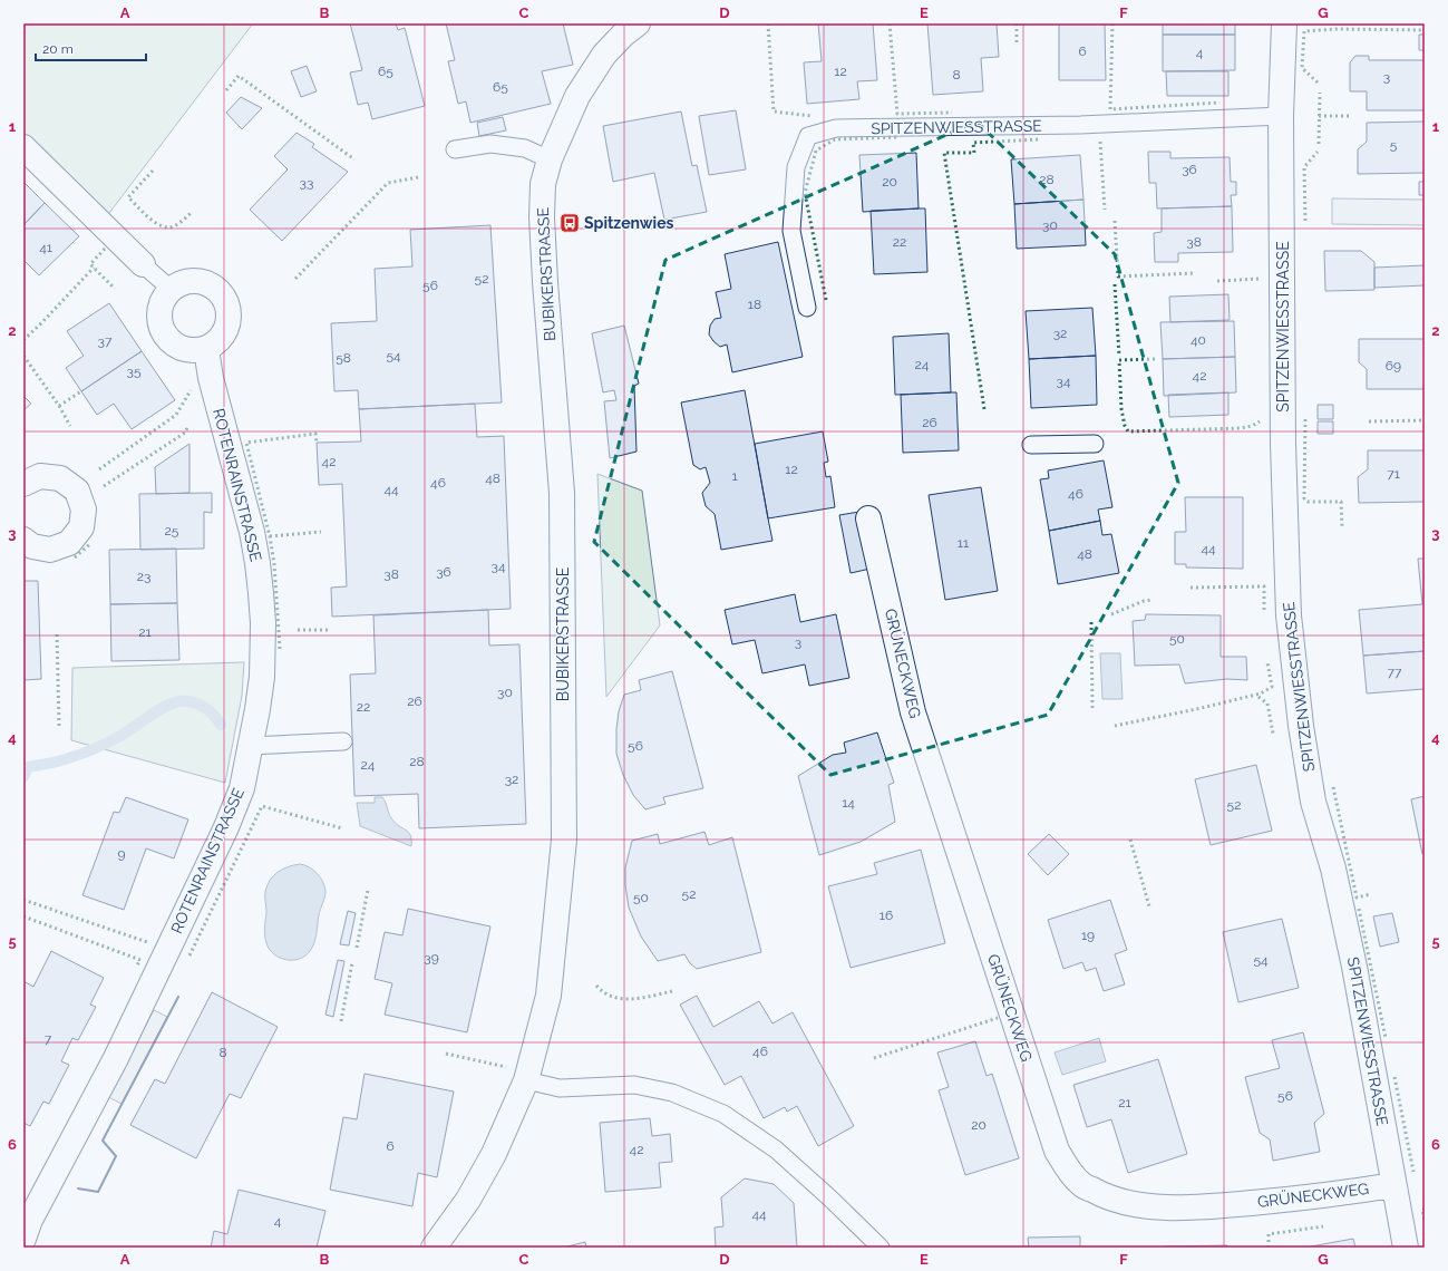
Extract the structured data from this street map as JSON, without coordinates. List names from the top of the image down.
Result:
{
  "streets": {
    "street": [
      "SPITZENWIESSTRASSE",
      "BUBIKERSTRASSE",
      "ROTENRAINSTRASSE",
      "GRÜNECKWEG"
    ]
  },
  "crossings": [
    ["SPITZENWIESSTRASSE", "GRÜNECKWEG"]
  ],
  "places": {
    "bus stop": ["Spitzenwies"]
  },
  "house_numbers": [
    "6",
    "4",
    "65",
    "12",
    "8",
    "3",
    "65",
    "5",
    "36",
    "28",
    "20",
    "33",
    "30",
    "22",
    "38",
    "41",
    "52",
    "56",
    "18",
    "32",
    "40",
    "37",
    "54",
    "58",
    "24",
    "69",
    "35",
    "42",
    "34",
    "26",
    "42",
    "12",
    "71",
    "1",
    "48",
    "46",
    "44",
    "46",
    "25",
    "11",
    "44",
    "48",
    "34",
    "36",
    "38",
    "23",
    "21",
    "50",
    "3",
    "77",
    "30",
    "26",
    "22",
    "56",
    "28",
    "24",
    "32",
    "14",
    "52",
    "9",
    "52",
    "50",
    "16",
    "19",
    "39",
    "54",
    "7",
    "46",
    "8",
    "56",
    "21",
    "20",
    "6",
    "42",
    "44",
    "4"
  ],
  "scale_bar": "20 m",
  "grid": {
    "columns": [
      "A",
      "B",
      "C",
      "D",
      "E",
      "F",
      "G"
    ],
    "rows": [
      "1",
      "2",
      "3",
      "4",
      "5",
      "6"
    ]
  }
}
